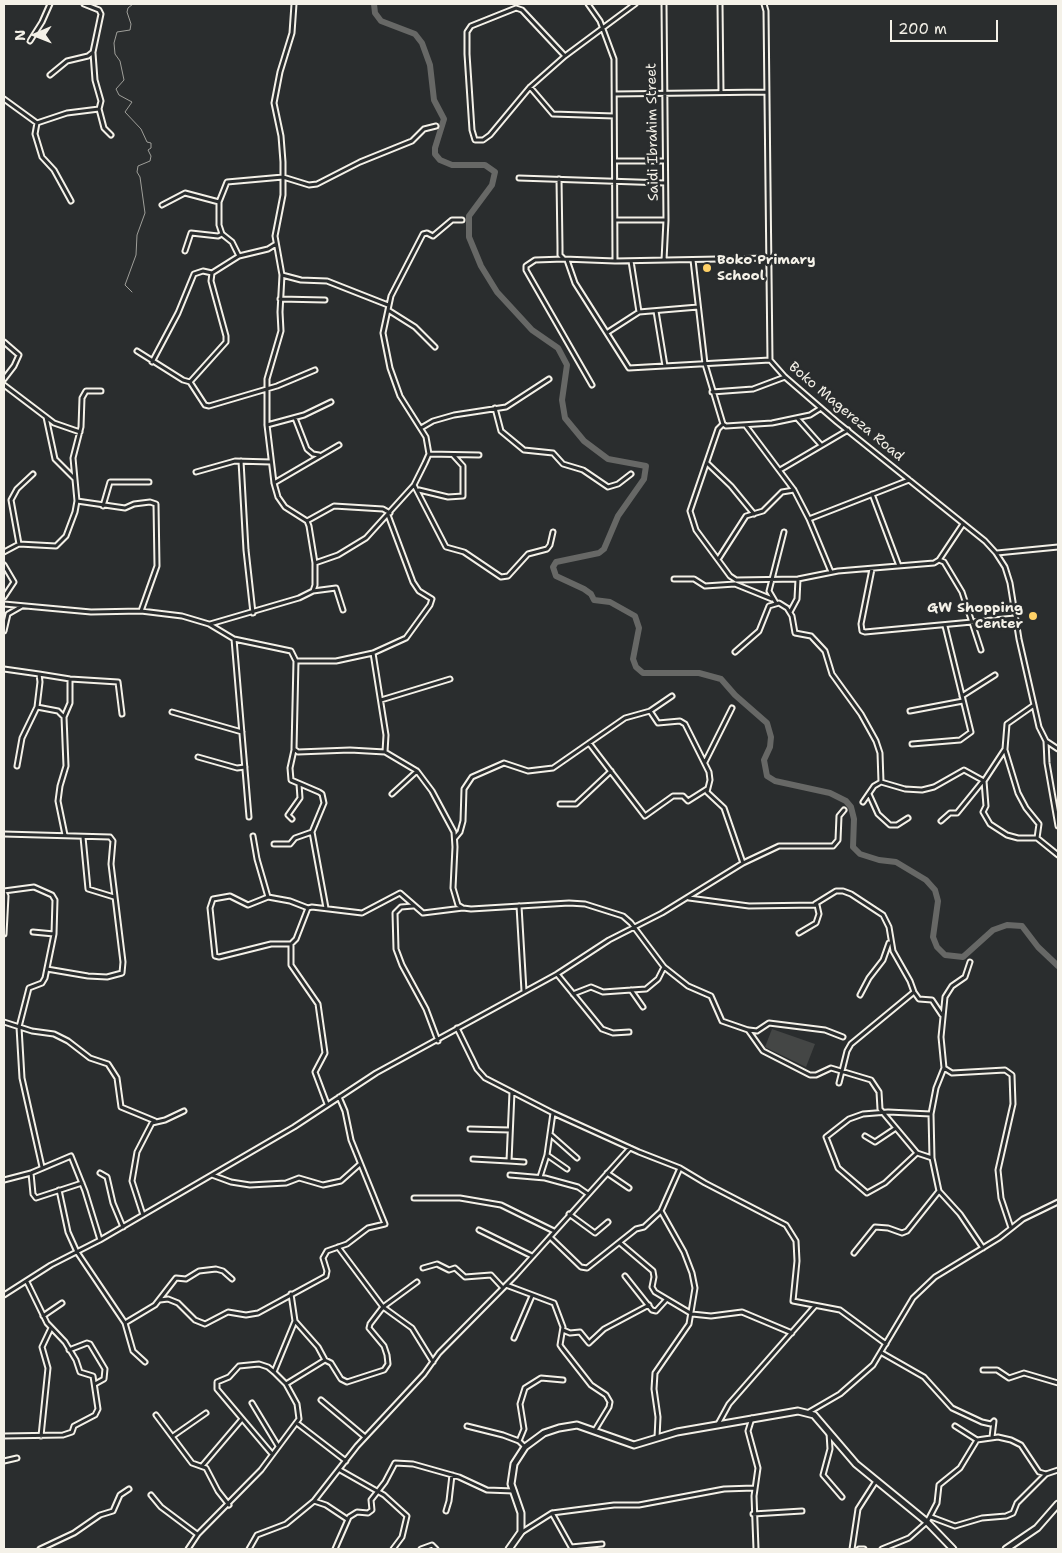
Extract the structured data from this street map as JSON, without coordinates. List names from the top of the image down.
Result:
{
  "streets": {
    "street": ["Saidi Ibrahim Street", "Boko Magereza Road"]
  },
  "places": ["Boko Primary School", "GW Shopping Center"],
  "scale_bar": "200 m",
  "north": "left"
}
